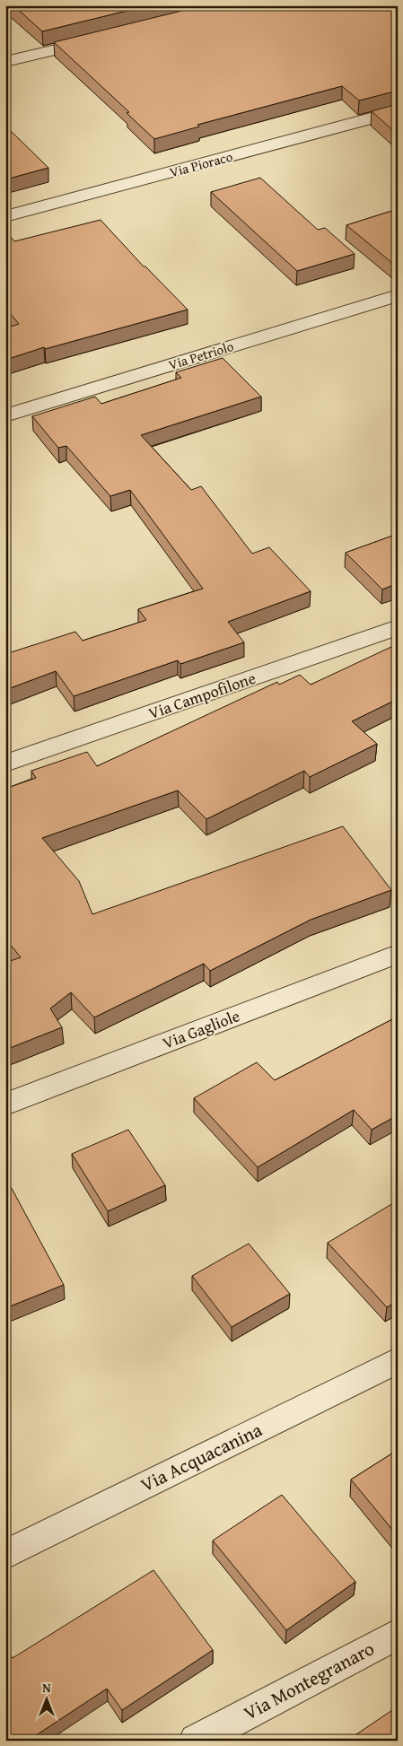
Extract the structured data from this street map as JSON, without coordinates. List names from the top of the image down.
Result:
{
  "streets": {
    "street": [
      "Via Pioraco",
      "Via Petriolo",
      "Via Campofilone",
      "Via Gagliole",
      "Via Acquacanina",
      "Via Montegranaro"
    ]
  },
  "north": "top"
}
